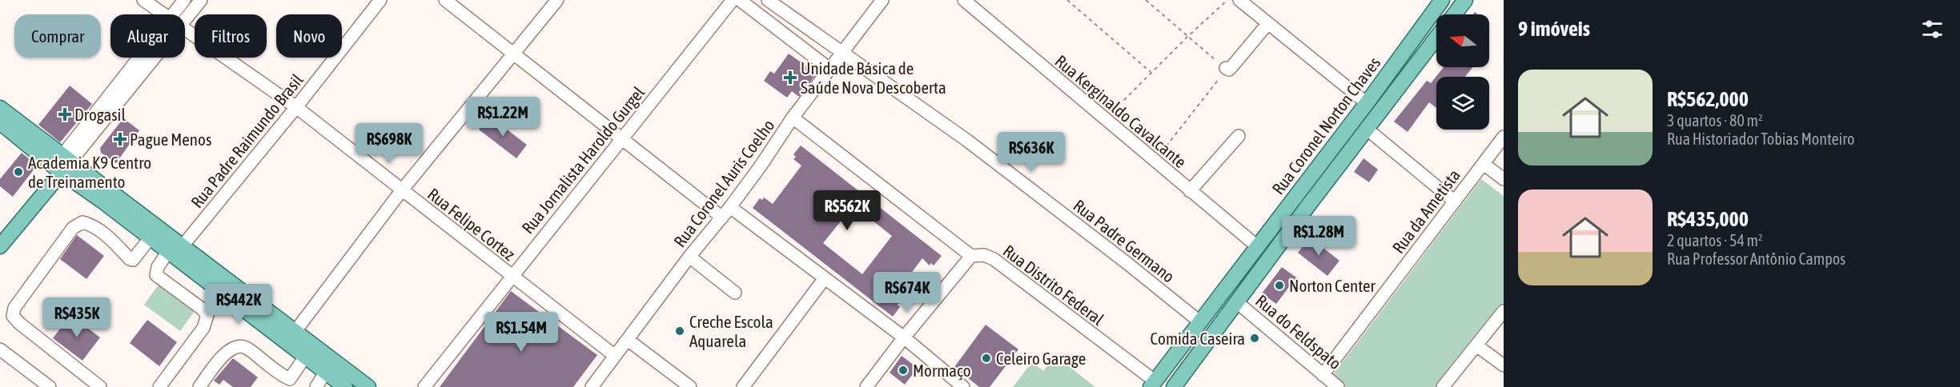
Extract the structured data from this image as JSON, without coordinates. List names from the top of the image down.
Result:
{
  "streets": {
    "main road": ["Rua Coronel Norton Chaves"],
    "street": [
      "Rua Kerginaldo Cavalcante",
      "Rua Padre Raimundo Brasil",
      "Rua Jornalista Haroldo Gurgel",
      "Rua Coronel Auris Coelho",
      "Rua da Ametista",
      "Rua Felipe Cortez",
      "Rua Padre Germano",
      "Rua Distrito Federal",
      "Rua do Feldspato"
    ]
  },
  "crossings": [
    ["Rua Kerginaldo Cavalcante", "Rua Coronel Norton Chaves"],
    ["Rua Coronel Norton Chaves", "Rua Padre Germano"],
    ["Rua Coronel Norton Chaves", "Rua Distrito Federal"],
    ["Rua Coronel Norton Chaves", "Rua do Feldspato"],
    ["Rua Padre Raimundo Brasil", "Rua Felipe Cortez"],
    ["Rua Jornalista Haroldo Gurgel", "Rua Felipe Cortez"],
    ["Rua Coronel Auris Coelho", "Rua Felipe Cortez"],
    ["Rua Coronel Auris Coelho", "Rua Padre Germano"],
    ["Rua Coronel Auris Coelho", "Rua Distrito Federal"],
    ["Rua da Ametista", "Rua do Feldspato"]
  ],
  "places": {
    "health": ["Unidade Básica de Saúde Nova Descoberta", "Drogasil", "Pague Menos"],
    "other": [
      "Academia K9 Centro de Treinamento",
      "Norton Center",
      "Creche Escola Aquarela",
      "Comida Caseira",
      "Celeiro Garage",
      "Mormaço"
    ]
  },
  "north": "left",
  "page": {
    "heading": "9 imóveis",
    "chip": [
      "Comprar",
      "Alugar",
      "Filtros",
      "Novo"
    ],
    "list": [
      {
        "name": "R$562,000",
        "note": "3 quartos · 80 m² · Rua Historiador Tobias Monteiro"
      },
      {
        "name": "R$435,000",
        "note": "2 quartos · 54 m² · Rua Professor Antônio Campos"
      }
    ],
    "price": [
      "R$1.22M",
      "R$698K",
      "R$636K",
      "R$562K",
      "R$1.28M",
      "R$674K",
      "R$442K",
      "R$435K",
      "R$1.54M"
    ]
  }
}
